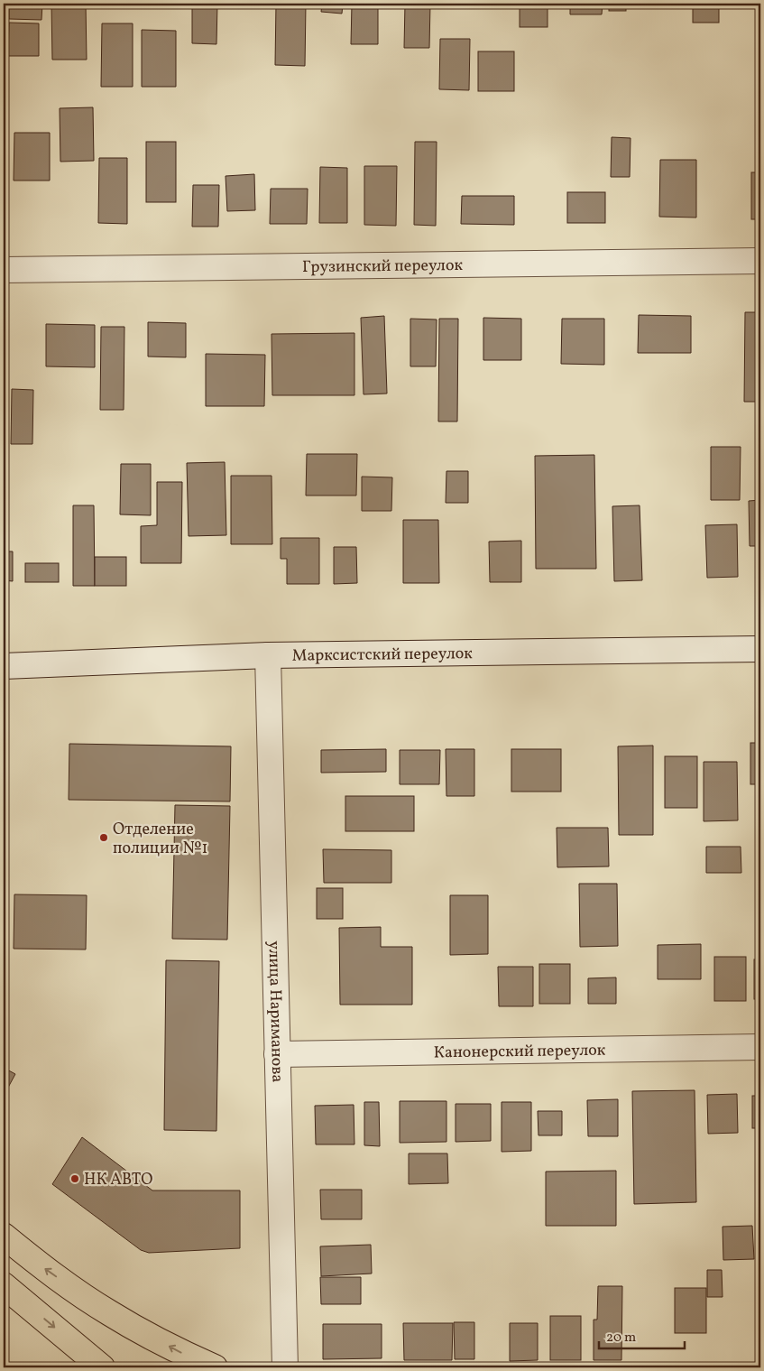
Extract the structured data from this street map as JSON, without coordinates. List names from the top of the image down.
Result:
{
  "streets": {
    "street": [
      "Грузинский переулок",
      "Марксистский переулок",
      "улица Нариманова",
      "Канонерский переулок"
    ]
  },
  "crossings": [
    ["Марксистский переулок", "улица Нариманова"],
    ["улица Нариманова", "Канонерский переулок"]
  ],
  "places": ["Отделение полиции №1", "НК АВТО"],
  "scale_bar": "20 m"
}
